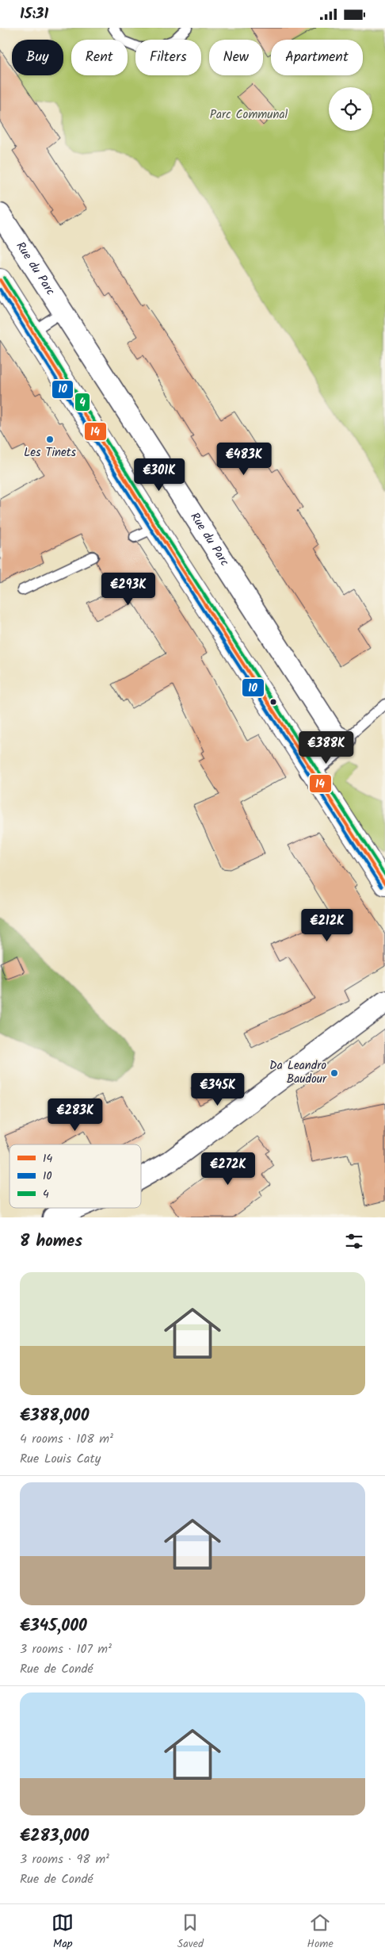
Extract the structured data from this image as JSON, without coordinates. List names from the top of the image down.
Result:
{
  "streets": {
    "street": ["Rue du Parc"]
  },
  "parks": ["Parc Communal"],
  "places": ["Les Tinets", "Da Leandro Baudour"],
  "lines": ["transit line 4", "transit line 14", "transit line 10"],
  "legend": ["14", "10", "4"],
  "page": {
    "status": "15:31",
    "chip": [
      "Buy",
      "Rent",
      "Filters",
      "New",
      "Apartment"
    ],
    "price": [
      "€483K",
      "€301K",
      "€293K",
      "€388K",
      "€212K",
      "€345K",
      "€283K",
      "€272K"
    ],
    "heading": "8 homes",
    "list": [
      {
        "name": "€388,000",
        "note": "4 rooms · 108 m² · Rue Louis Caty"
      },
      {
        "name": "€345,000",
        "note": "3 rooms · 107 m² · Rue de Condé"
      },
      {
        "name": "€283,000",
        "note": "3 rooms · 98 m² · Rue de Condé"
      }
    ],
    "tabs": ["Map", "Saved", "Home"]
  }
}
